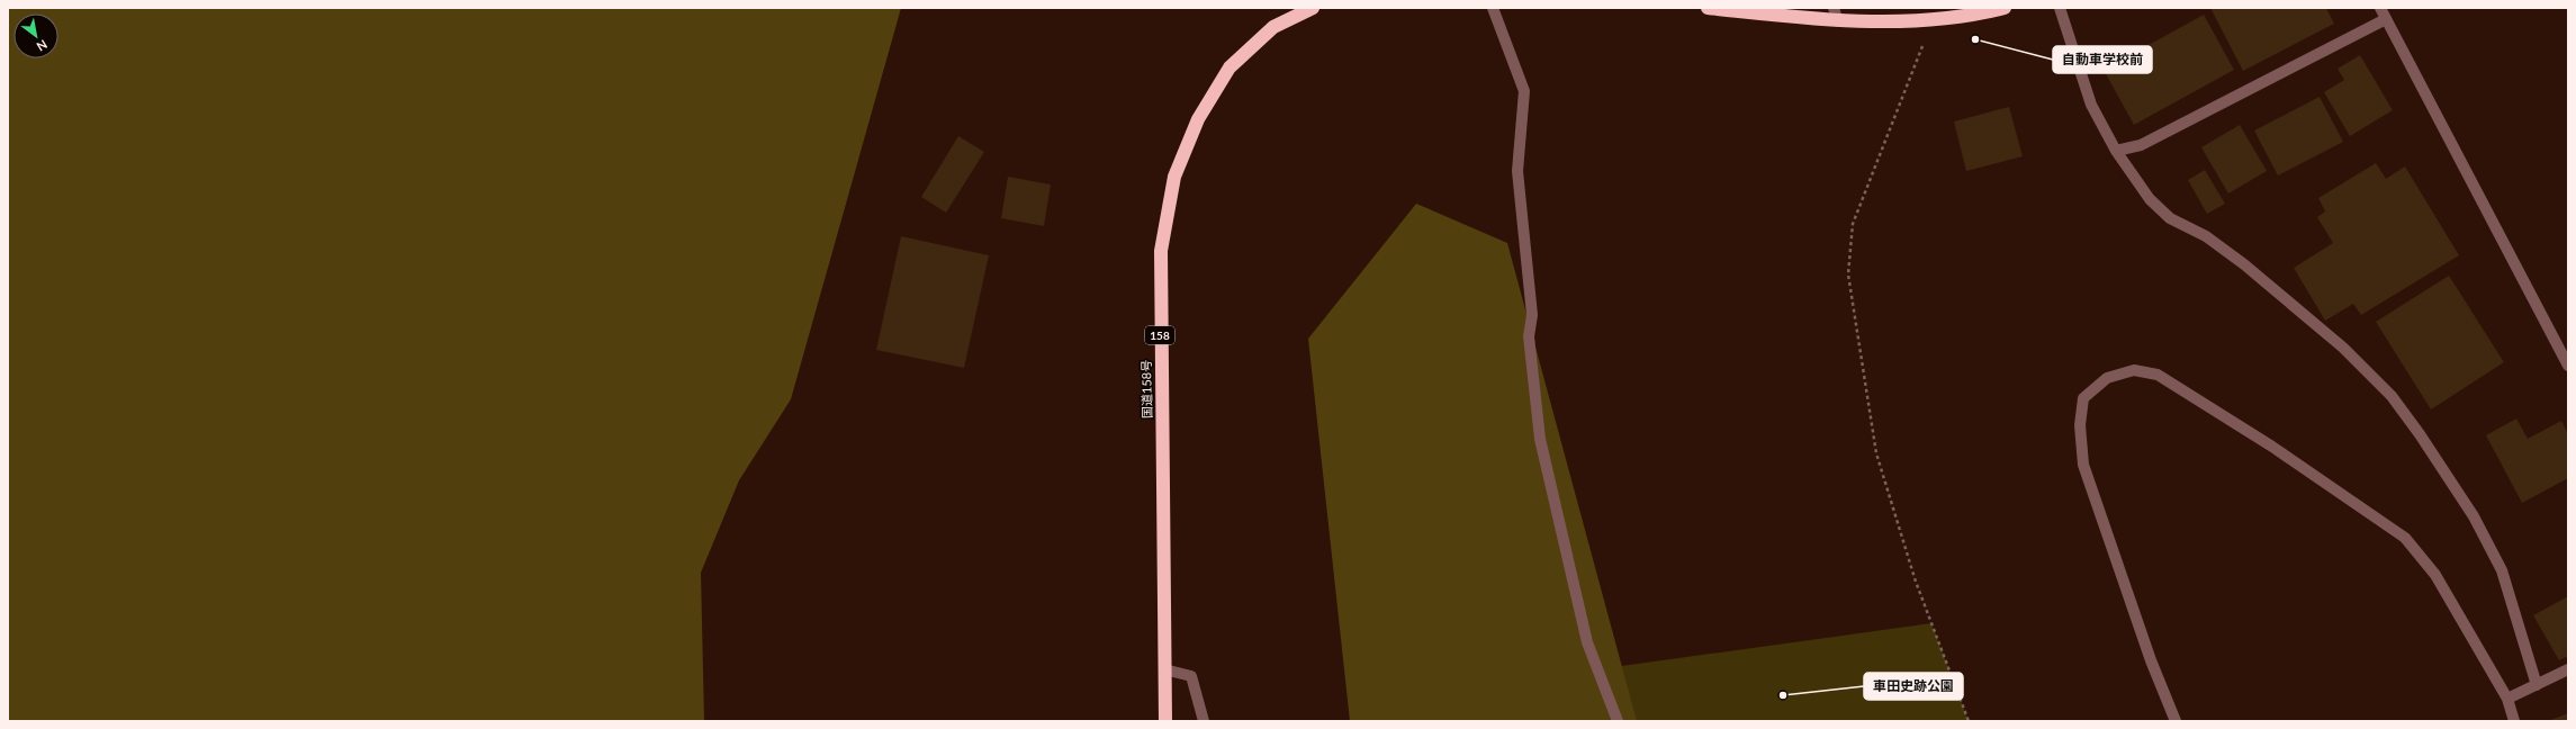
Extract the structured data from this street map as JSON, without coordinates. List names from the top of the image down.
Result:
{
  "streets": {
    "highway": ["158", "国道158号"]
  },
  "places": ["自動車学校前", "車田史跡公園"],
  "north": "bottom right"
}
